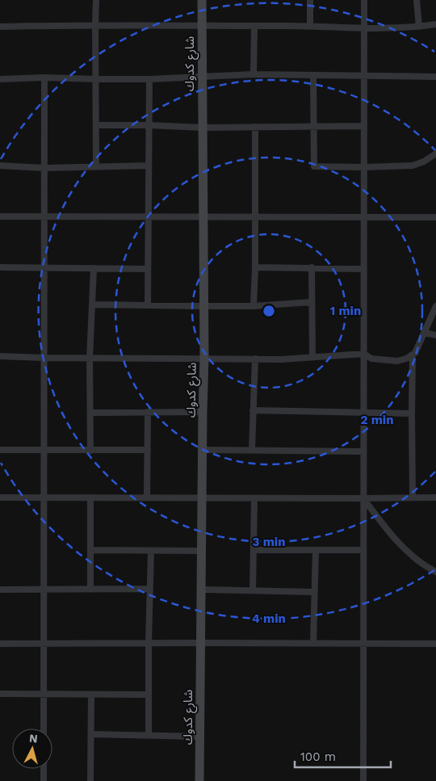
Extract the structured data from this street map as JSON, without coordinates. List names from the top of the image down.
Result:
{
  "streets": {
    "street": ["شارع كدوك"]
  },
  "scale_bar": "100 m",
  "north": "top",
  "rings": [
    "1 min",
    "2 min",
    "3 min",
    "4 min"
  ]
}
